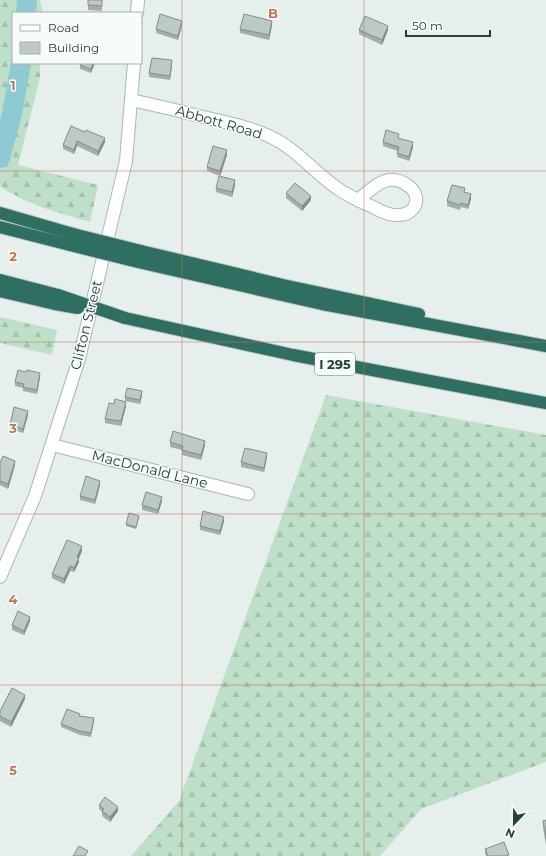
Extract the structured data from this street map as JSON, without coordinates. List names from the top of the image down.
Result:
{
  "streets": {
    "highway": ["I 295"],
    "street": ["Abbott Road", "Clifton Street", "MacDonald Lane"]
  },
  "crossings": [
    ["Abbott Road", "Clifton Street"],
    ["Clifton Street", "MacDonald Lane"]
  ],
  "legend": ["Road", "Building"],
  "scale_bar": "50 m",
  "north": "bottom",
  "grid": {
    "columns": ["B"],
    "rows": [
      "1",
      "2",
      "3",
      "4",
      "5"
    ]
  }
}
